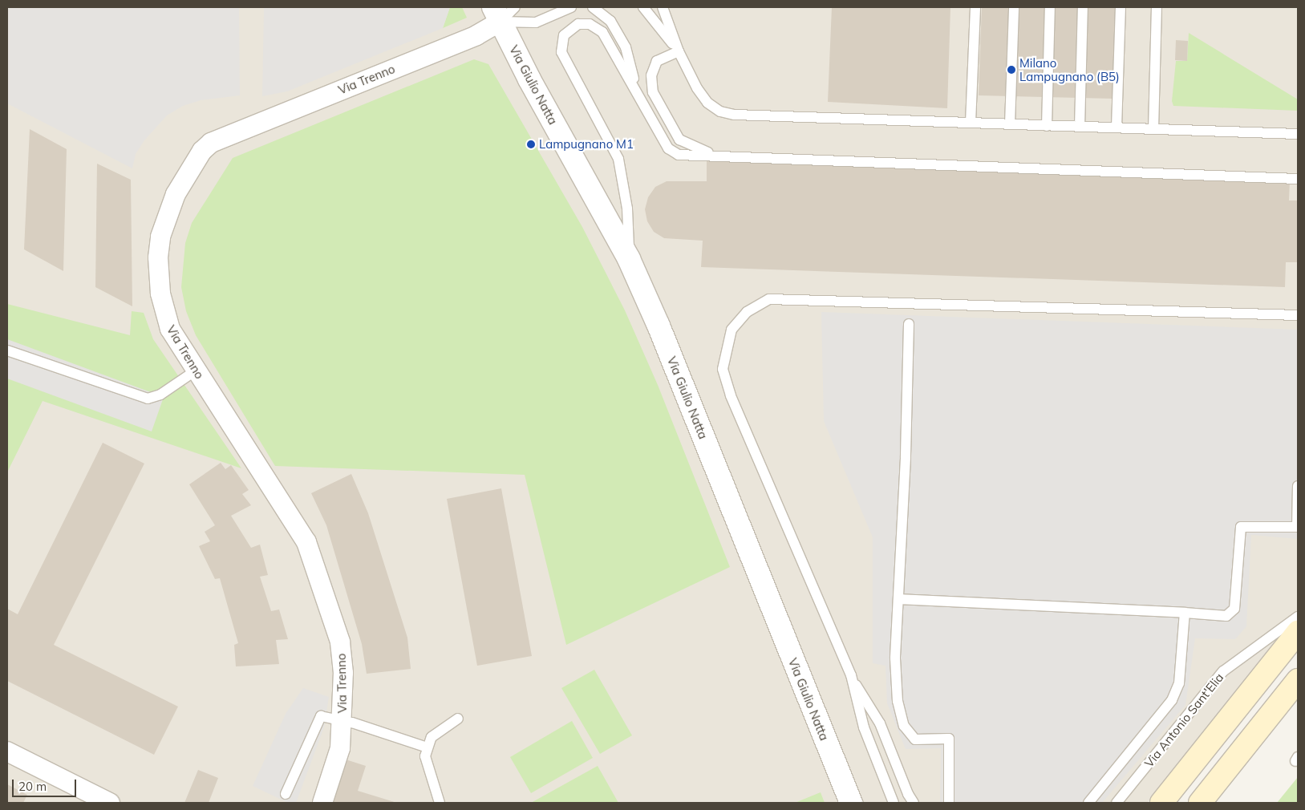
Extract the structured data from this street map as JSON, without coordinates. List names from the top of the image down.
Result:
{
  "streets": {
    "street": ["Via Trenno", "Via Giulio Natta"],
    "lane": ["Via Antonio Sant'Elia"]
  },
  "crossings": [
    ["Via Trenno", "Via Giulio Natta"]
  ],
  "places": ["Milano Lampugnano (B5)", "Lampugnano M1"],
  "scale_bar": "20 m"
}
